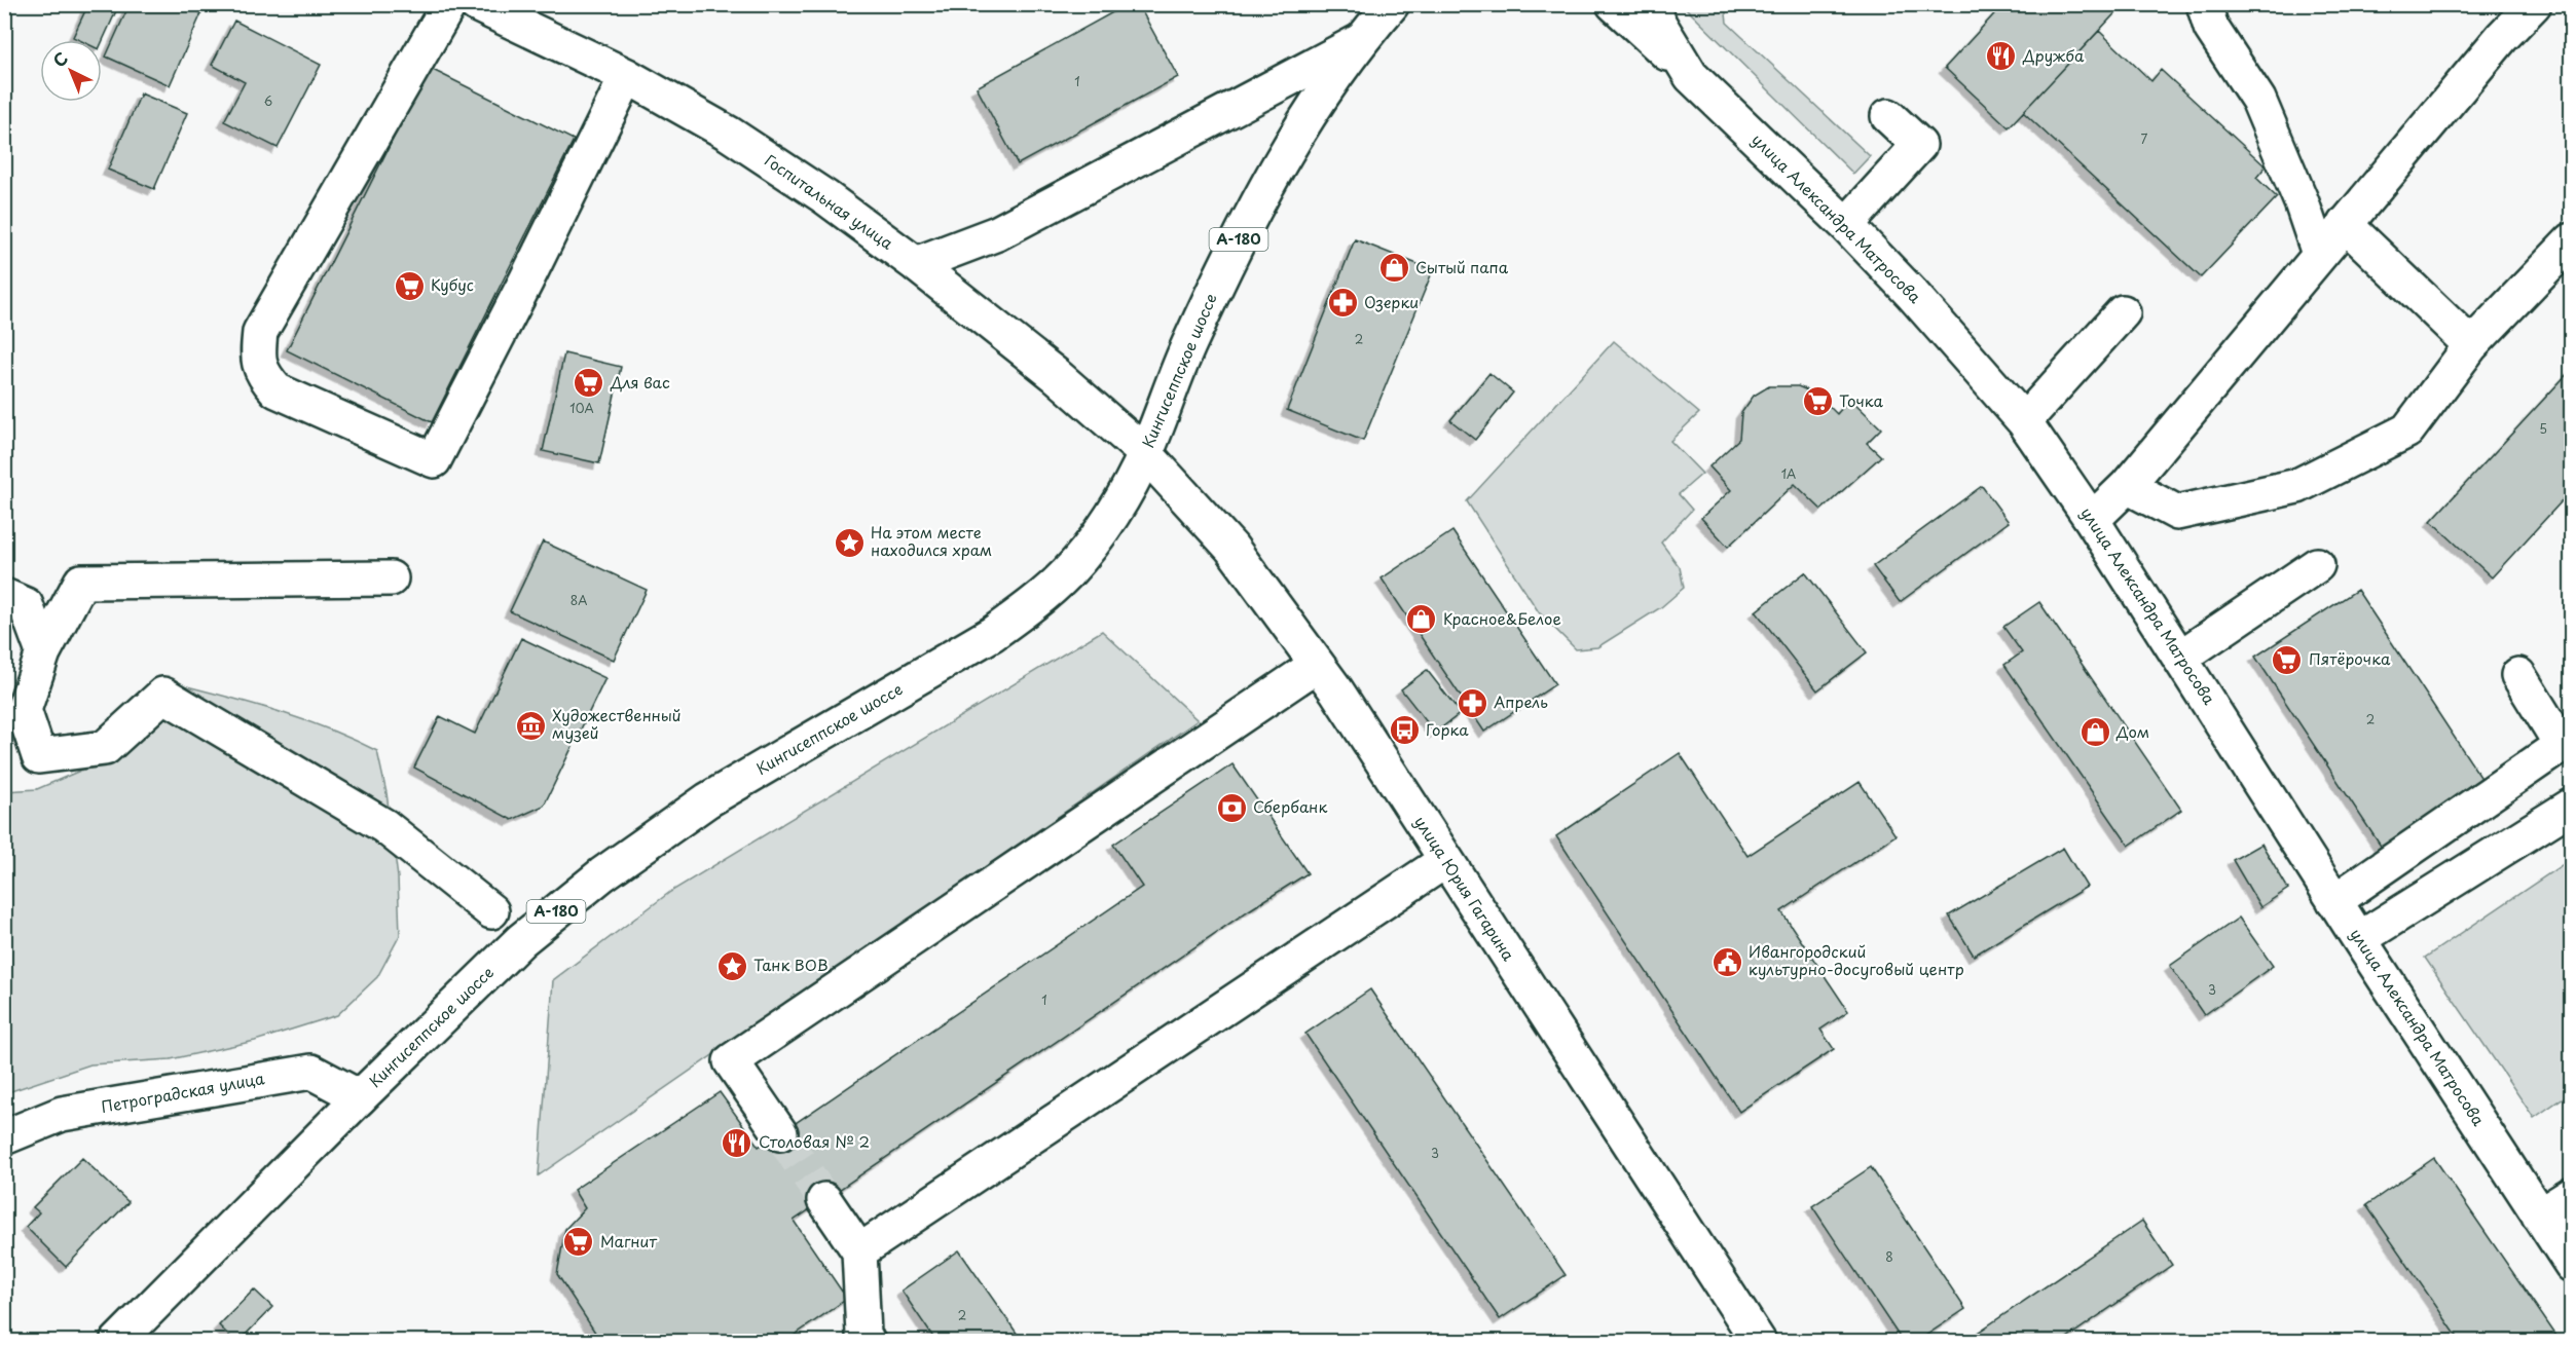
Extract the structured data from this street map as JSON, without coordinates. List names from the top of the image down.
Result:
{
  "streets": {
    "main road": [
      "Госпитальная улица",
      "улица Александра Матросова",
      "А-180",
      "Кингисеппское шоссе",
      "улица Юрия Гагарина",
      "Петроградская улица"
    ]
  },
  "crossings": [
    ["Госпитальная улица", "Кингисеппское шоссе"],
    ["Госпитальная улица", "улица Юрия Гагарина"],
    ["Кингисеппское шоссе", "улица Юрия Гагарина"],
    ["Кингисеппское шоссе", "Петроградская улица"]
  ],
  "places": {
    "restaurant": ["Дружба", "Столовая № 2"],
    "shop": ["Сытый папа", "Красное&Белое", "Дом"],
    "supermarket": [
      "Кубус",
      "Для вас",
      "Точка",
      "Пятёрочка",
      "Магнит"
    ],
    "pharmacy": ["Озерки", "Апрель"],
    "place": ["На этом месте находился храм", "Танк ВОВ"],
    "museum": ["Художественный музей"],
    "bus stop": ["Горка"],
    "bank": ["Сбербанк"],
    "public building": ["Ивангородский культурно-досуговый центр"]
  },
  "house_numbers": [
    "1",
    "6",
    "7",
    "2",
    "10А",
    "5",
    "1А",
    "8А",
    "2",
    "3",
    "1",
    "3",
    "8",
    "2"
  ],
  "north": "top left"
}
